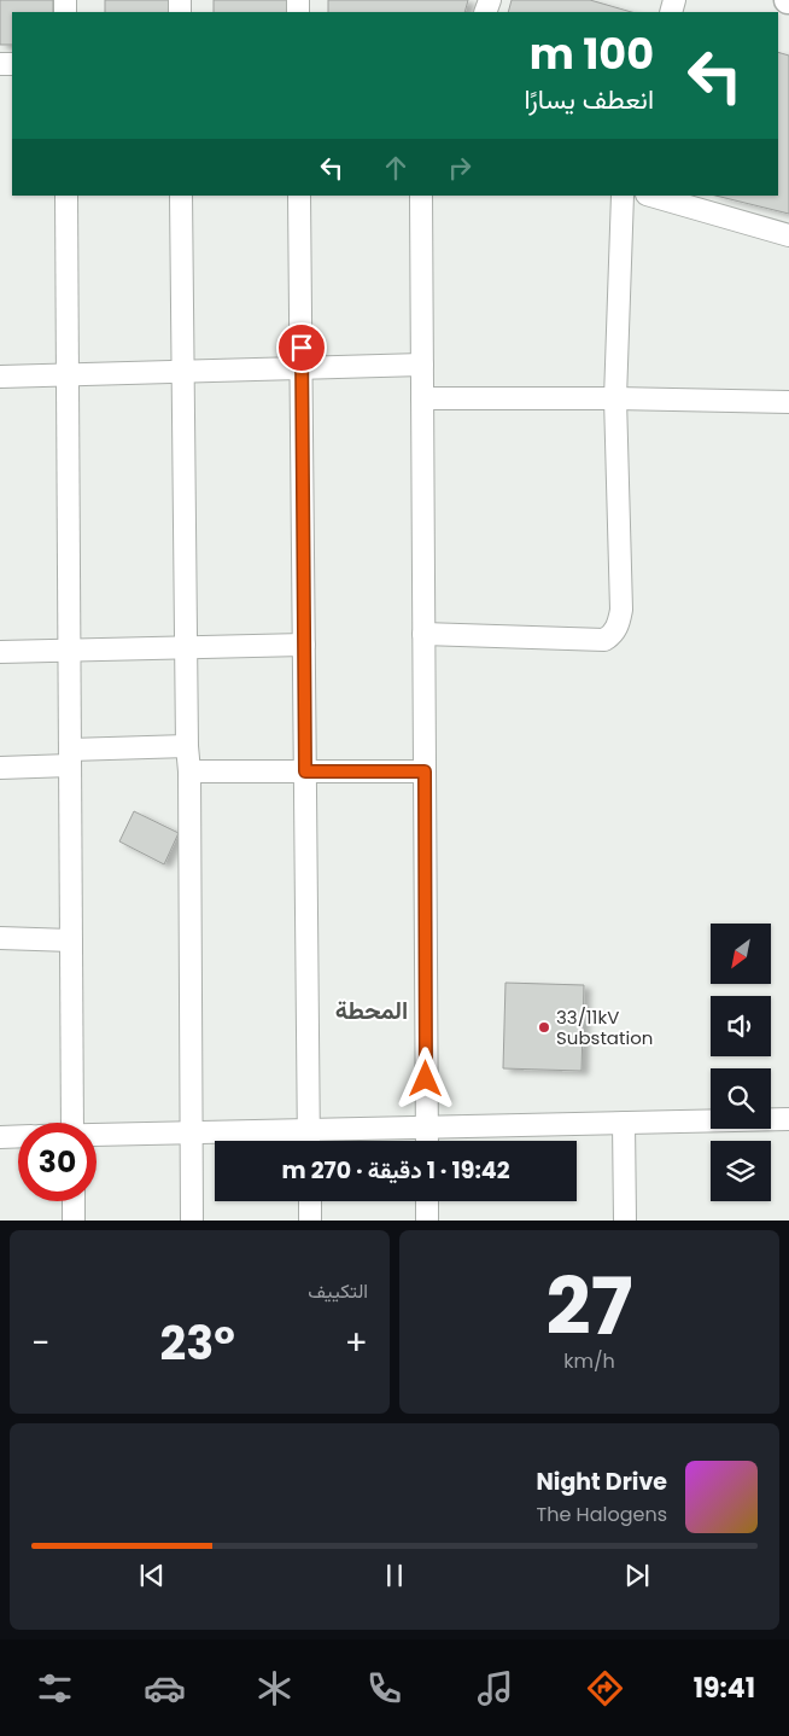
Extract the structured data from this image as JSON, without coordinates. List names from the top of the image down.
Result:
{
  "districts": ["المحطة"],
  "places": ["33/11kV Substation"],
  "north": "bottom left",
  "page": {
    "turn": ["100 m", "انعطف يسارًا"],
    "limit": "30",
    "trip": "19:42 · 1 دقيقة · 270 m",
    "tile": [
      ["27", "km/h"],
      "التكييف"
    ],
    "heat": ["−", "23°", "+"],
    "song": ["Night Drive", "The Halogens"],
    "tabs": "19:41"
  }
}
